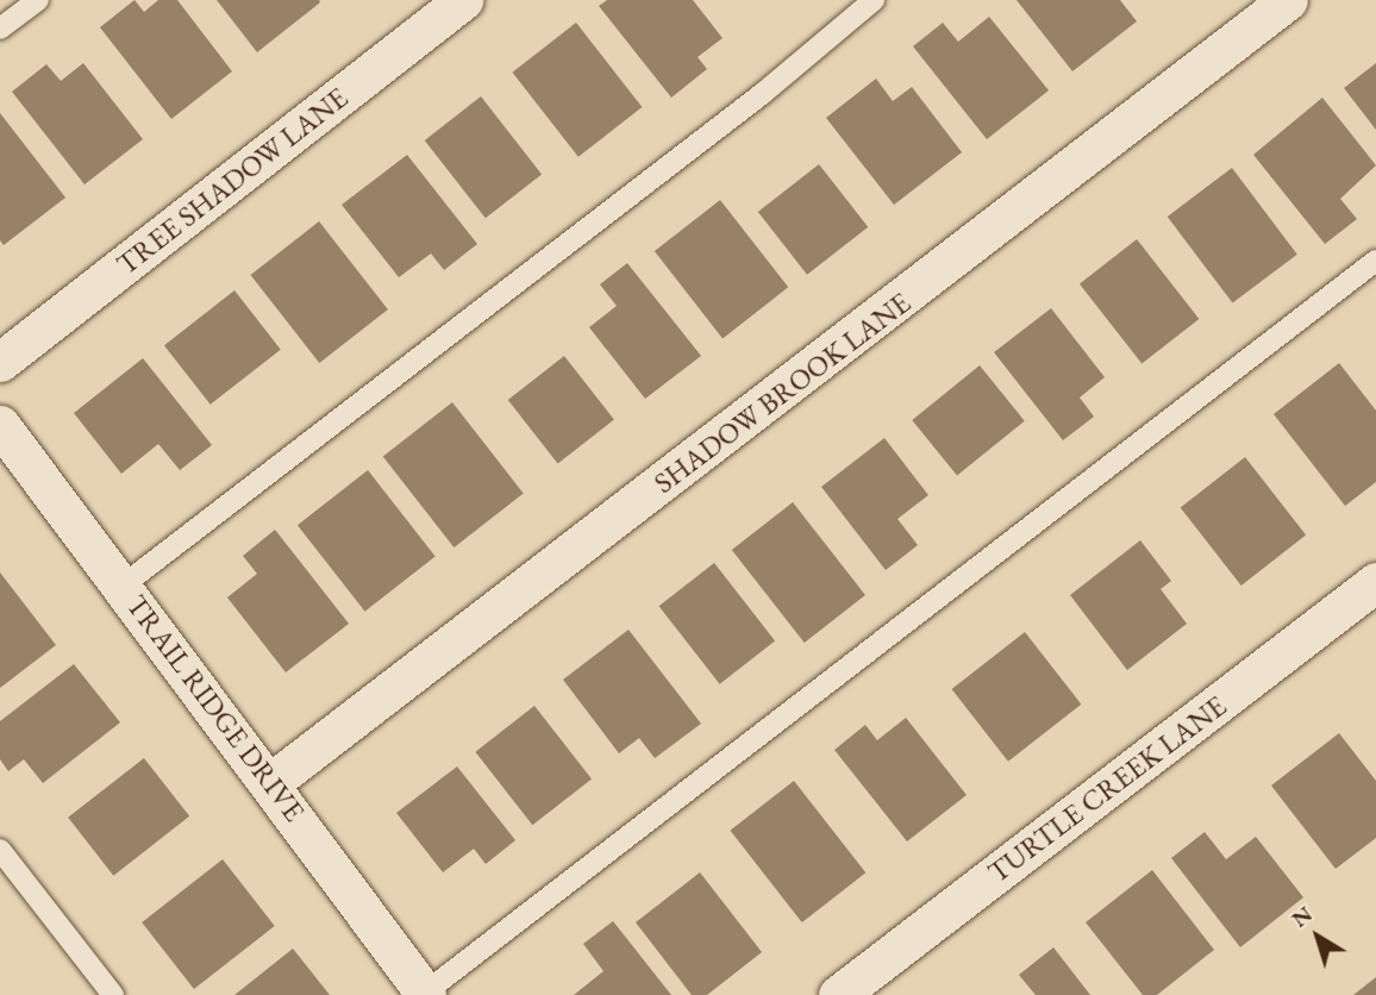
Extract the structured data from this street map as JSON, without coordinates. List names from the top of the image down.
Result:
{
  "streets": {
    "street": [
      "TREE SHADOW LANE",
      "SHADOW BROOK LANE",
      "TRAIL RIDGE DRIVE",
      "TURTLE CREEK LANE"
    ]
  },
  "crossings": [
    ["SHADOW BROOK LANE", "TRAIL RIDGE DRIVE"]
  ],
  "north": "top left"
}
